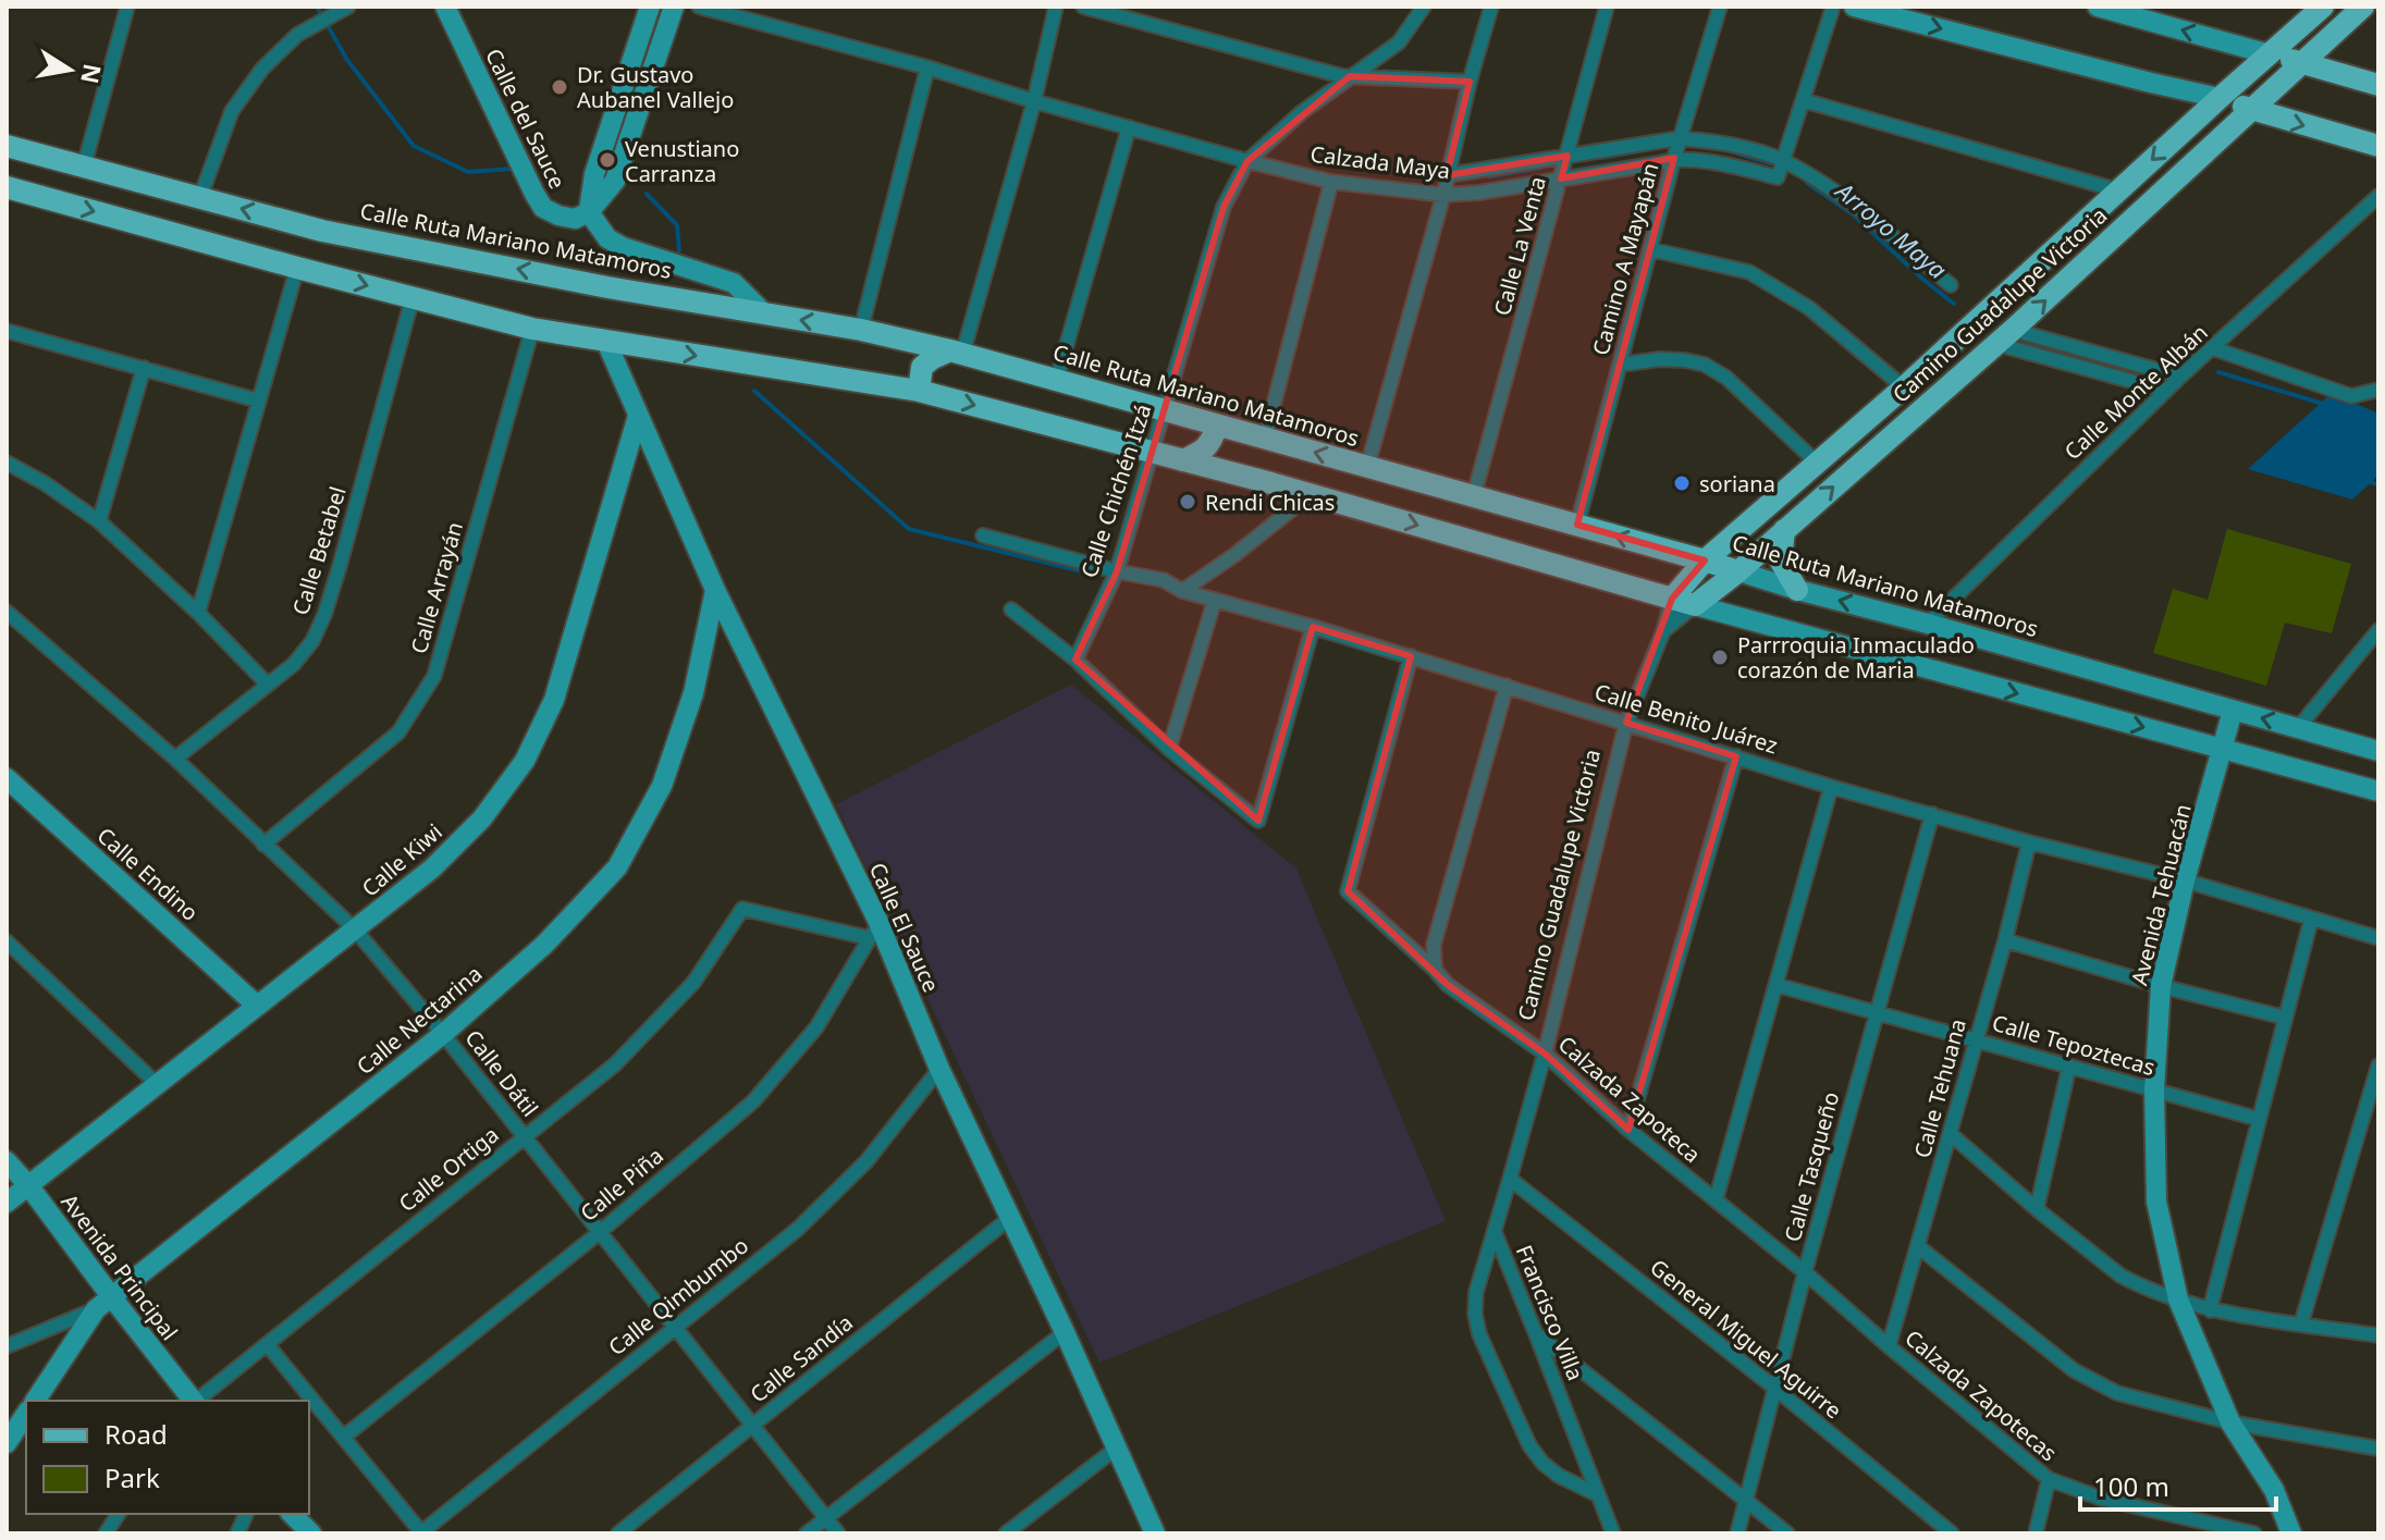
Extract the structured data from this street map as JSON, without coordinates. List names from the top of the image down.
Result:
{
  "streets": {
    "main road": ["Calle Ruta Mariano Matamoros", "Camino Guadalupe Victoria"],
    "street": [
      "Calle del Sauce",
      "Calzada Maya",
      "Calle La Venta",
      "Camino A Mayapán",
      "Calle Monte Albán",
      "Calle Chichén Itzá",
      "Calle Betabel",
      "Calle Arrayán",
      "Calle Benito Juárez",
      "Calle Kiwi",
      "Calle Endino",
      "Avenida Tehuacán",
      "Calle El Sauce",
      "Calle Nectarina",
      "Calle Tepoztecas",
      "Calle Dátil",
      "Calle Tehuana",
      "Calzada Zapoteca",
      "Calle Tasqueño",
      "Calle Ortiga",
      "Calle Piña",
      "Avenida Principal",
      "Calle Qimbumbo",
      "Francisco Villa",
      "General Miguel Aguirre",
      "Calle Sandía",
      "Calzada Zapotecas"
    ]
  },
  "crossings": [
    ["Calzada Maya", "Calle La Venta"],
    ["Calzada Maya", "Camino A Mayapán"],
    ["Calzada Maya", "Calle Chichén Itzá"],
    ["Calle Ruta Mariano Matamoros", "Calle La Venta"],
    ["Calle Ruta Mariano Matamoros", "Camino A Mayapán"],
    ["Calle Ruta Mariano Matamoros", "Camino Guadalupe Victoria"],
    ["Calle Ruta Mariano Matamoros", "Calle Monte Albán"],
    ["Calle Ruta Mariano Matamoros", "Calle Chichén Itzá"],
    ["Calle Ruta Mariano Matamoros", "Avenida Tehuacán"],
    ["Camino Guadalupe Victoria", "Calle Benito Juárez"],
    ["Camino Guadalupe Victoria", "Calzada Zapoteca"],
    ["Camino Guadalupe Victoria", "Francisco Villa"],
    ["Calle Chichén Itzá", "Calle Benito Juárez"],
    ["Calle Betabel", "Calle Dátil"],
    ["Calle Arrayán", "Calle Dátil"],
    ["Calle Benito Juárez", "Avenida Tehuacán"],
    ["Calle Benito Juárez", "Calle Tehuana"],
    ["Calle Benito Juárez", "Calzada Zapoteca"],
    ["Calle Benito Juárez", "Calle Tasqueño"],
    ["Calle Kiwi", "Calle Endino"],
    ["Calle Kiwi", "Calle El Sauce"],
    ["Calle Kiwi", "Calle Dátil"],
    ["Calle Kiwi", "Avenida Principal"],
    ["Avenida Tehuacán", "Calle Tepoztecas"],
    ["Calle El Sauce", "Calle Nectarina"],
    ["Calle El Sauce", "Calle Ortiga"],
    ["Calle El Sauce", "Calle Piña"],
    ["Calle El Sauce", "Calle Qimbumbo"],
    ["Calle El Sauce", "Calle Sandía"],
    ["Calle Nectarina", "Calle Dátil"],
    ["Calle Nectarina", "Avenida Principal"],
    ["Calle Tepoztecas", "Calle Tehuana"],
    ["Calle Tepoztecas", "Calle Tasqueño"],
    ["Calle Dátil", "Calle Ortiga"],
    ["Calle Dátil", "Calle Piña"],
    ["Calle Dátil", "Calle Qimbumbo"],
    ["Calle Dátil", "Calle Sandía"],
    ["Calle Tehuana", "Calzada Zapotecas"],
    ["Calzada Zapoteca", "Calle Tasqueño"],
    ["Calzada Zapoteca", "Francisco Villa"],
    ["Calzada Zapoteca", "Calzada Zapotecas"],
    ["Calle Tasqueño", "General Miguel Aguirre"],
    ["Calle Tasqueño", "Calzada Zapotecas"],
    ["Calle Ortiga", "Calle Piña"],
    ["Francisco Villa", "General Miguel Aguirre"]
  ],
  "water": ["Arroyo Maya"],
  "places": [
    "Dr. Gustavo Aubanel Vallejo",
    "Venustiano Carranza",
    "soriana",
    "Rendi Chicas",
    "Parrroquia Inmaculado corazón de Maria"
  ],
  "legend": ["Road", "Park"],
  "scale_bar": "100 m",
  "north": "right"
}
